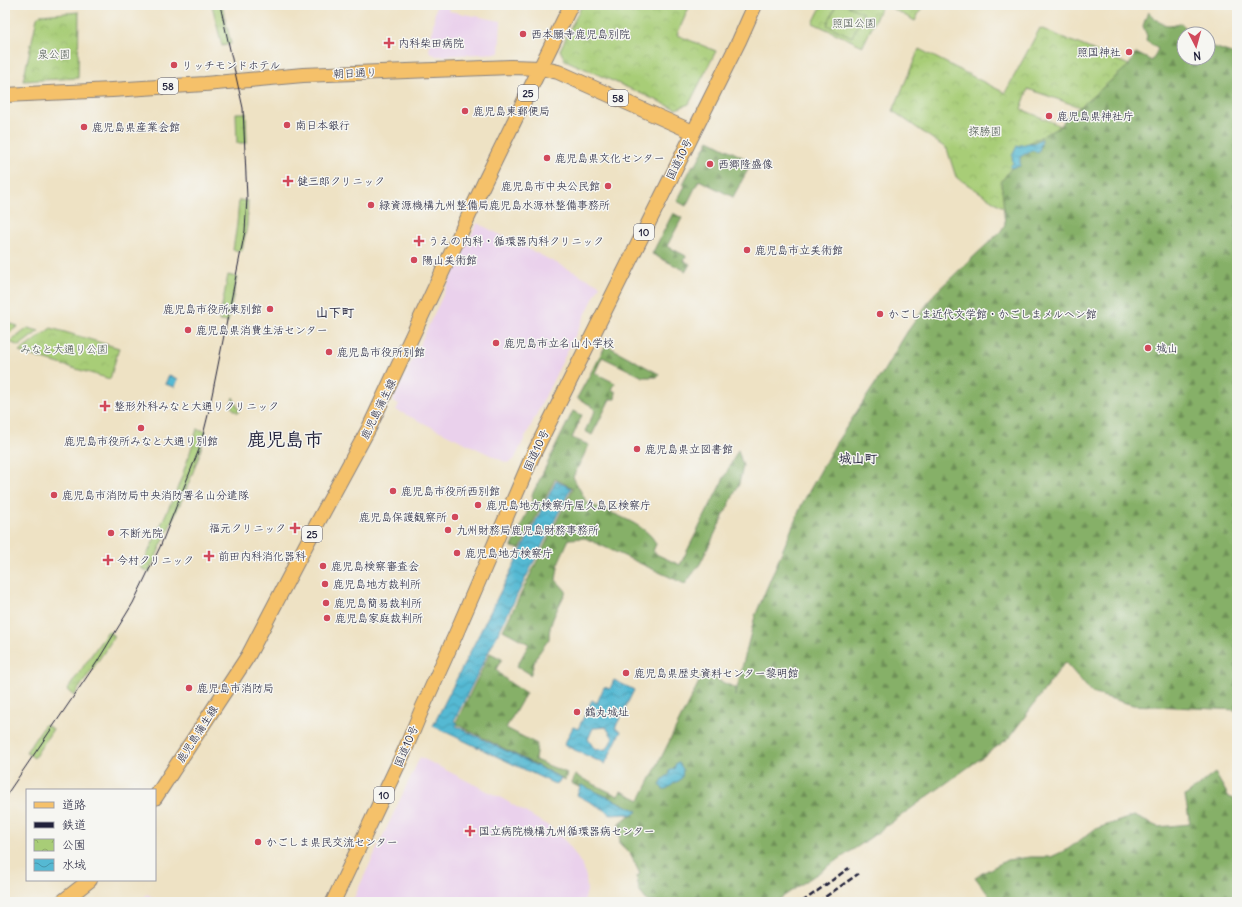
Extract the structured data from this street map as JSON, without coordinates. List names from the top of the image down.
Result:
{
  "streets": {
    "main road": [
      "朝日通り",
      "58",
      "25",
      "国道10号",
      "10",
      "鹿児島蒲生線"
    ]
  },
  "crossings": [
    ["朝日通り", "国道10号"],
    ["朝日通り", "鹿児島蒲生線"]
  ],
  "districts": ["山下町", "鹿児島市", "城山町"],
  "parks": [
    "照国公園",
    "泉公園",
    "探勝園",
    "みなと大通り公園"
  ],
  "places": {
    "other": [
      "西本願寺鹿児島別院",
      "照国神社",
      "リッチモンドホテル",
      "鹿児島東郵便局",
      "鹿児島県神社庁",
      "南日本銀行",
      "鹿児島県産業会館",
      "鹿児島県文化センター",
      "西郷隆盛像",
      "鹿児島市中央公民館",
      "緑資源機構九州整備局鹿児島水源林整備事務所",
      "鹿児島市立美術館",
      "陽山美術館",
      "鹿児島市役所東別館",
      "かごしま近代文学館・かごしまメルヘン館",
      "鹿児島県消費生活センター",
      "鹿児島市立名山小学校",
      "城山",
      "鹿児島市役所別館",
      "鹿児島市役所みなと大通り別館",
      "鹿児島県立図書館",
      "鹿児島市役所西別館",
      "鹿児島市消防局中央消防署名山分遣隊",
      "鹿児島地方検察庁屋久島区検察庁",
      "鹿児島保護観察所",
      "九州財務局鹿児島財務事務所",
      "不断光院",
      "鹿児島地方検察庁",
      "鹿児島検察審査会",
      "鹿児島地方裁判所",
      "鹿児島簡易裁判所",
      "鹿児島家庭裁判所",
      "鹿児島県歴史資料センター黎明館",
      "鹿児島市消防局",
      "鶴丸城址",
      "かごしま県民交流センター"
    ],
    "health": [
      "内科柴田病院",
      "健三郎クリニック",
      "うえの内科・循環器内科クリニック",
      "整形外科みなと大通りクリニック",
      "福元クリニック",
      "前田内科消化器科",
      "今村クリニック",
      "国立病院機構九州循環器病センター"
    ]
  },
  "legend": [
    "道路",
    "鉄道",
    "公園",
    "水域"
  ],
  "north": "bottom"
}
